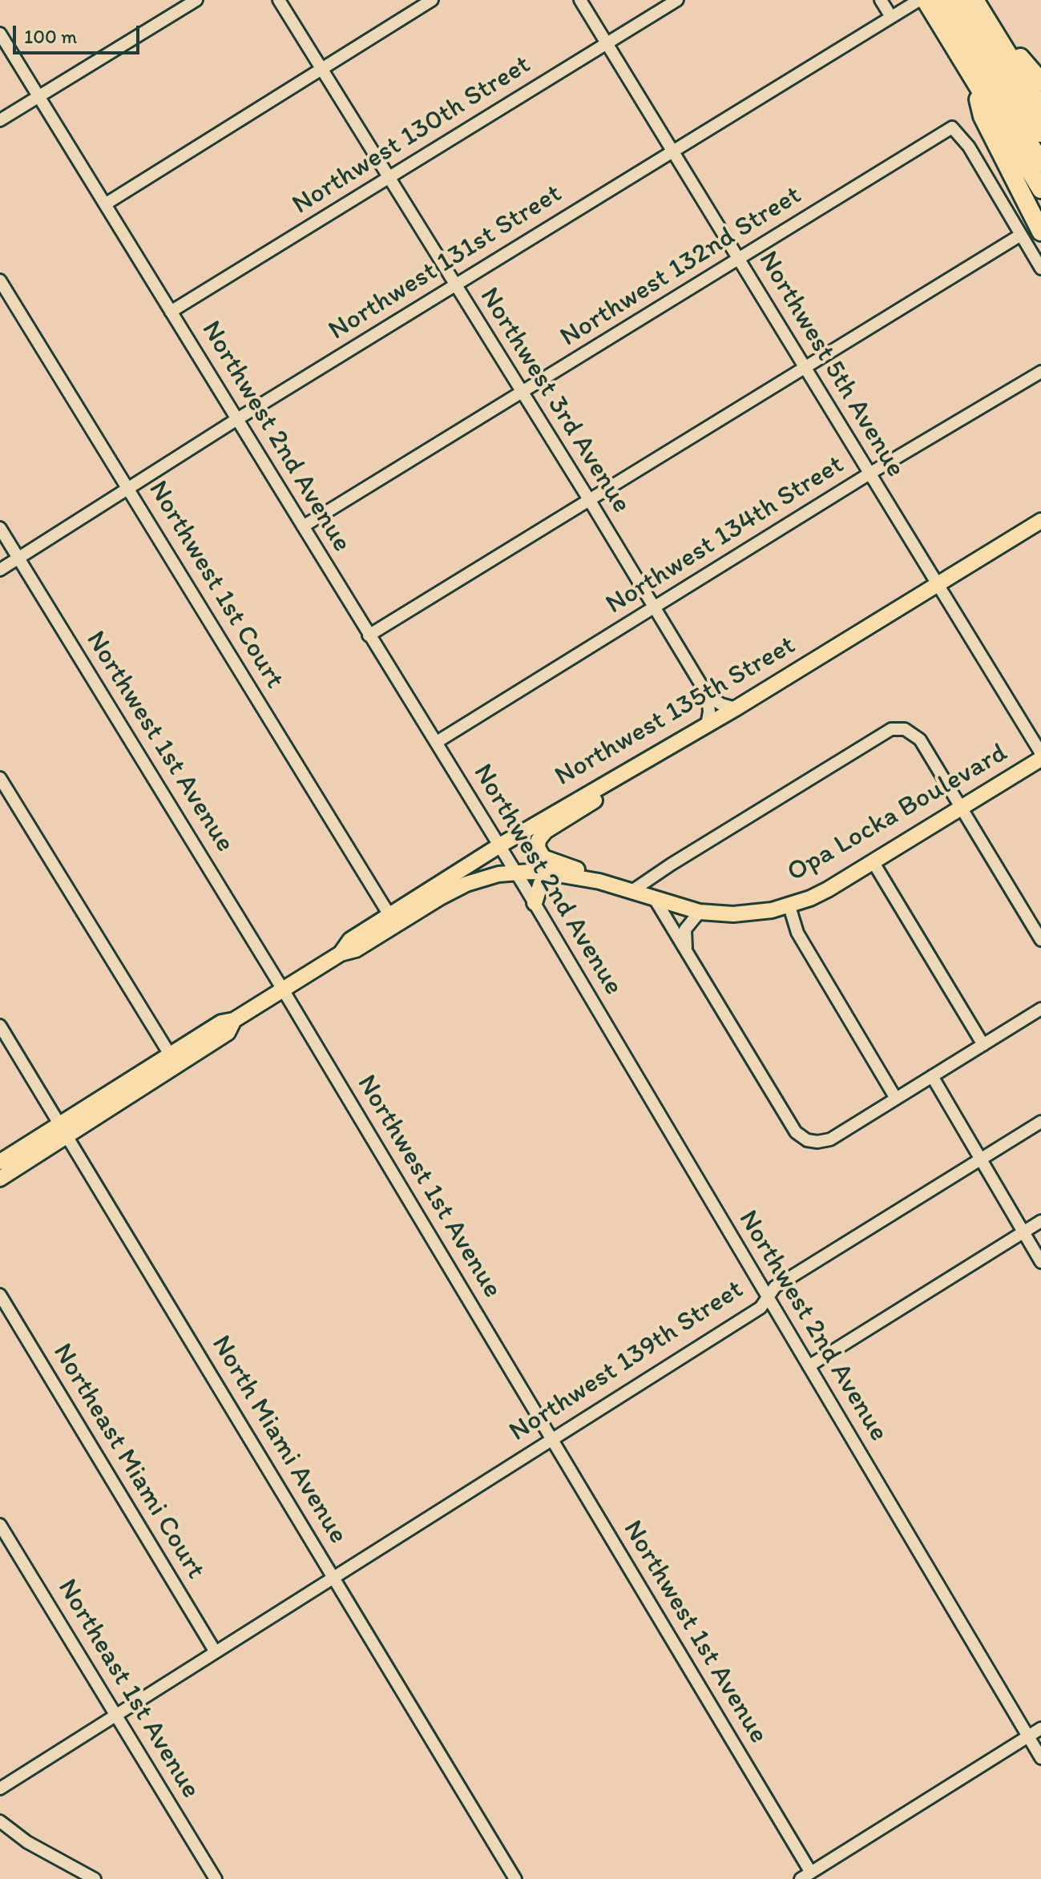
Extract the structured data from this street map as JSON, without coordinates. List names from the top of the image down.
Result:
{
  "streets": {
    "main road": ["Northwest 135th Street", "Opa Locka Boulevard"],
    "street": [
      "Northwest 130th Street",
      "Northwest 131st Street",
      "Northwest 132nd Street",
      "Northwest 5th Avenue",
      "Northwest 3rd Avenue",
      "Northwest 2nd Avenue",
      "Northwest 134th Street",
      "Northwest 1st Court",
      "Northwest 1st Avenue",
      "Northwest 139th Street",
      "North Miami Avenue",
      "Northeast Miami Court",
      "Northeast 1st Avenue"
    ]
  },
  "crossings": [
    ["Northwest 130th Street", "Northwest 5th Avenue"],
    ["Northwest 130th Street", "Northwest 3rd Avenue"],
    ["Northwest 130th Street", "Northwest 2nd Avenue"],
    ["Northwest 131st Street", "Northwest 5th Avenue"],
    ["Northwest 131st Street", "Northwest 3rd Avenue"],
    ["Northwest 131st Street", "Northwest 2nd Avenue"],
    ["Northwest 131st Street", "Northwest 1st Court"],
    ["Northwest 131st Street", "Northwest 1st Avenue"],
    ["Northwest 132nd Street", "Northwest 5th Avenue"],
    ["Northwest 132nd Street", "Northwest 3rd Avenue"],
    ["Northwest 132nd Street", "Northwest 2nd Avenue"],
    ["Northwest 5th Avenue", "Northwest 134th Street"],
    ["Northwest 5th Avenue", "Northwest 135th Street"],
    ["Northwest 3rd Avenue", "Northwest 134th Street"],
    ["Northwest 2nd Avenue", "Northwest 134th Street"],
    ["Northwest 2nd Avenue", "Northwest 135th Street"],
    ["Northwest 2nd Avenue", "Opa Locka Boulevard"],
    ["Northwest 2nd Avenue", "Northwest 139th Street"],
    ["Northwest 1st Court", "Northwest 135th Street"],
    ["Northwest 135th Street", "Northwest 1st Avenue"],
    ["Northwest 135th Street", "Opa Locka Boulevard"],
    ["Northwest 135th Street", "North Miami Avenue"],
    ["Northwest 1st Avenue", "Northwest 139th Street"],
    ["Northwest 139th Street", "North Miami Avenue"],
    ["Northwest 139th Street", "Northeast Miami Court"],
    ["Northwest 139th Street", "Northeast 1st Avenue"]
  ],
  "scale_bar": "100 m"
}
